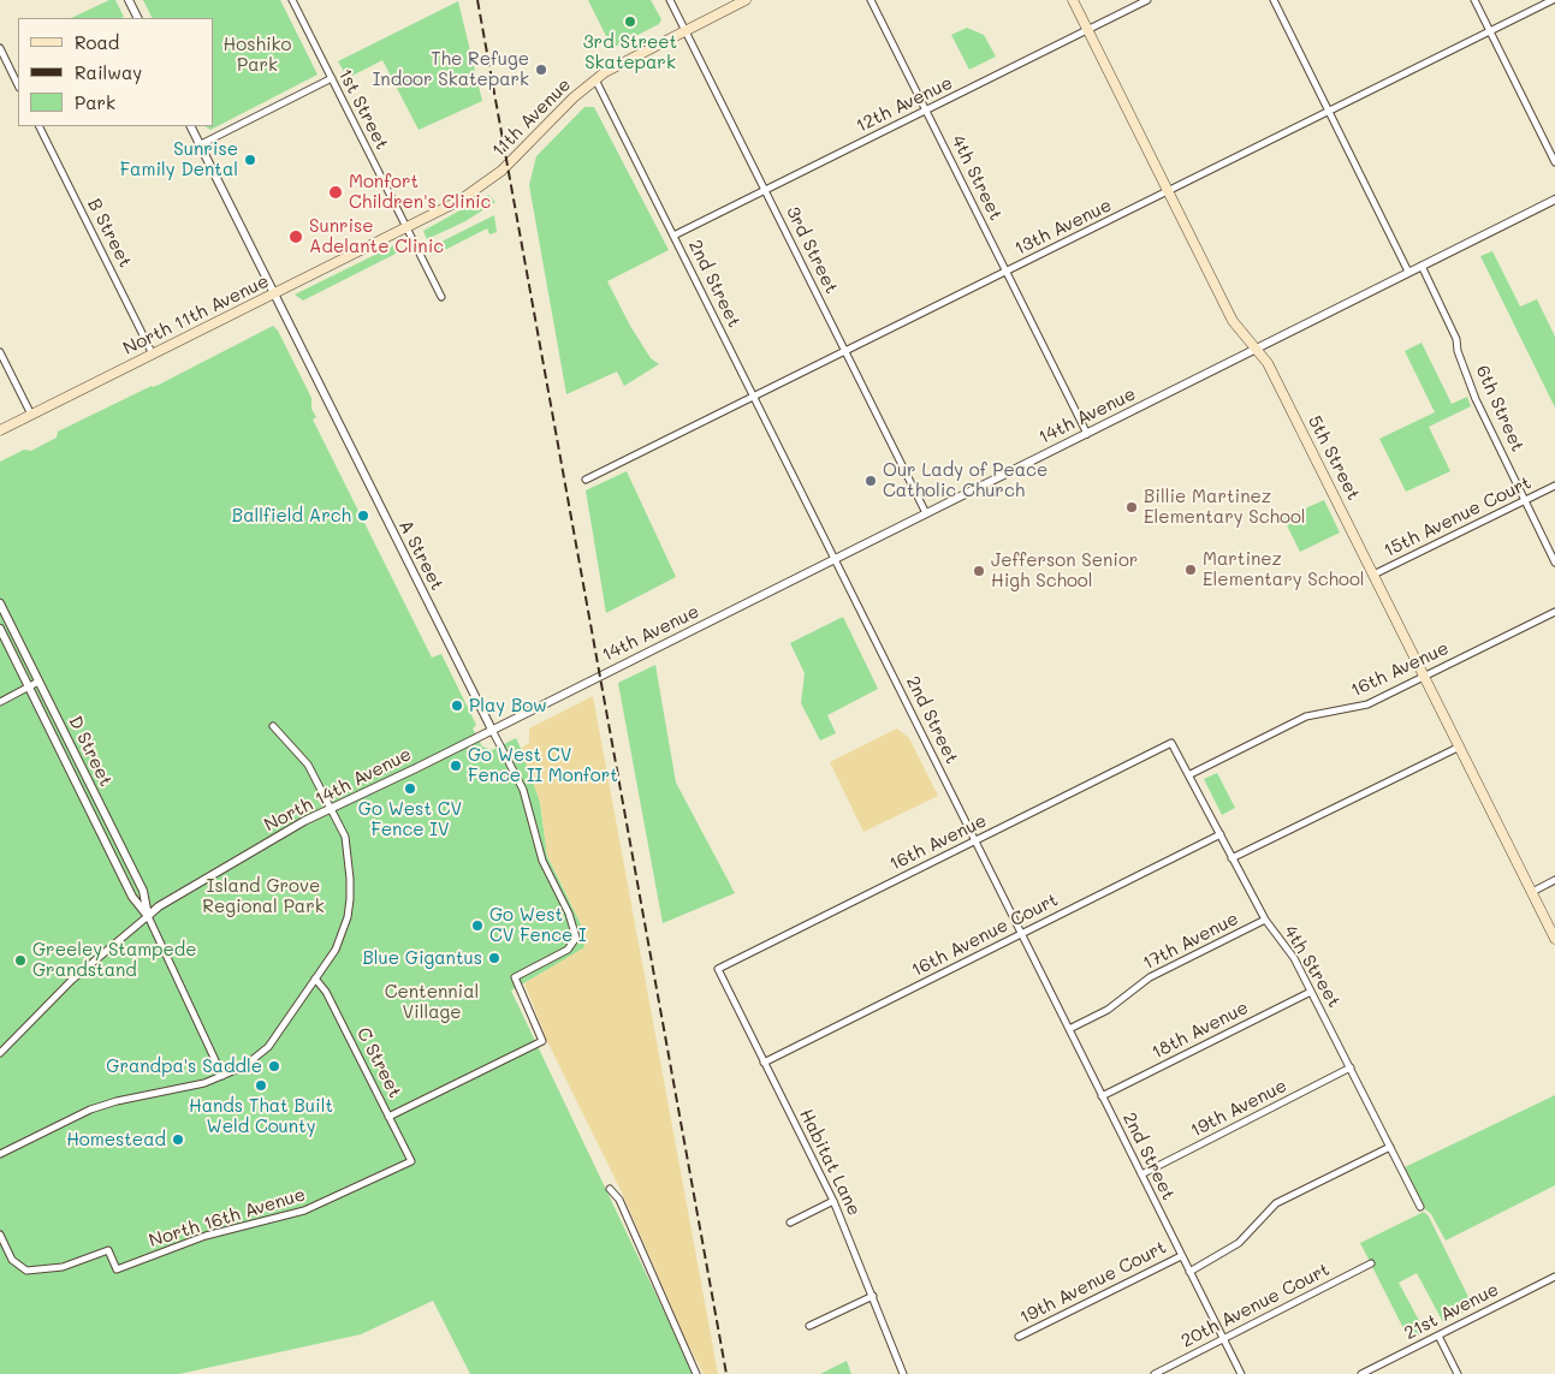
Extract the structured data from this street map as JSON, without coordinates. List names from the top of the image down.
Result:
{
  "streets": {
    "main road": ["11th Avenue", "North 11th Avenue", "5th Street"],
    "street": [
      "12th Avenue",
      "1st Street",
      "4th Street",
      "13th Avenue",
      "B Street",
      "3rd Street",
      "2nd Street",
      "6th Street",
      "14th Avenue",
      "15th Avenue Court",
      "A Street",
      "16th Avenue",
      "D Street",
      "North 14th Avenue",
      "16th Avenue Court",
      "17th Avenue",
      "18th Avenue",
      "C Street",
      "19th Avenue",
      "Habitat Lane",
      "North 16th Avenue",
      "19th Avenue Court",
      "20th Avenue Court",
      "21st Avenue"
    ]
  },
  "crossings": [
    ["12th Avenue", "4th Street"],
    ["12th Avenue", "3rd Street"],
    ["12th Avenue", "2nd Street"],
    ["12th Avenue", "5th Street"],
    ["1st Street", "11th Avenue"],
    ["1st Street", "North 11th Avenue"],
    ["11th Avenue", "3rd Street"],
    ["11th Avenue", "2nd Street"],
    ["11th Avenue", "North 11th Avenue"],
    ["4th Street", "13th Avenue"],
    ["4th Street", "14th Avenue"],
    ["4th Street", "16th Avenue"],
    ["4th Street", "16th Avenue Court"],
    ["4th Street", "17th Avenue"],
    ["4th Street", "18th Avenue"],
    ["4th Street", "19th Avenue"],
    ["4th Street", "19th Avenue Court"],
    ["13th Avenue", "3rd Street"],
    ["13th Avenue", "2nd Street"],
    ["13th Avenue", "5th Street"],
    ["B Street", "North 11th Avenue"],
    ["3rd Street", "14th Avenue"],
    ["2nd Street", "14th Avenue"],
    ["2nd Street", "16th Avenue"],
    ["2nd Street", "16th Avenue Court"],
    ["2nd Street", "17th Avenue"],
    ["2nd Street", "18th Avenue"],
    ["2nd Street", "19th Avenue"],
    ["2nd Street", "19th Avenue Court"],
    ["2nd Street", "20th Avenue Court"],
    ["North 11th Avenue", "A Street"],
    ["6th Street", "14th Avenue"],
    ["6th Street", "15th Avenue Court"],
    ["14th Avenue", "5th Street"],
    ["14th Avenue", "North 14th Avenue"],
    ["5th Street", "15th Avenue Court"],
    ["5th Street", "16th Avenue"],
    ["A Street", "North 14th Avenue"],
    ["A Street", "C Street"],
    ["16th Avenue", "Habitat Lane"],
    ["D Street", "North 14th Avenue"],
    ["16th Avenue Court", "Habitat Lane"],
    ["C Street", "North 16th Avenue"]
  ],
  "parks": ["Hoshiko Park", "Island Grove Regional Park", "Centennial Village"],
  "places": [
    "3rd Street Skatepark",
    "The Refuge Indoor Skatepark",
    "Sunrise Family Dental",
    "Monfort Children's Clinic",
    "Sunrise Adelante Clinic",
    "Our Lady of Peace Catholic Church",
    "Billie Martinez Elementary School",
    "Ballfield Arch",
    "Martinez Elementary School",
    "Jefferson Senior High School",
    "Play Bow",
    "Go West CV Fence II Monfort",
    "Go West CV Fence IV",
    "Go West CV Fence I",
    "Blue Gigantus",
    "Greeley Stampede Grandstand",
    "Grandpa's Saddle",
    "Hands That Built Weld County",
    "Homestead"
  ],
  "legend": ["Road", "Railway", "Park"]
}
